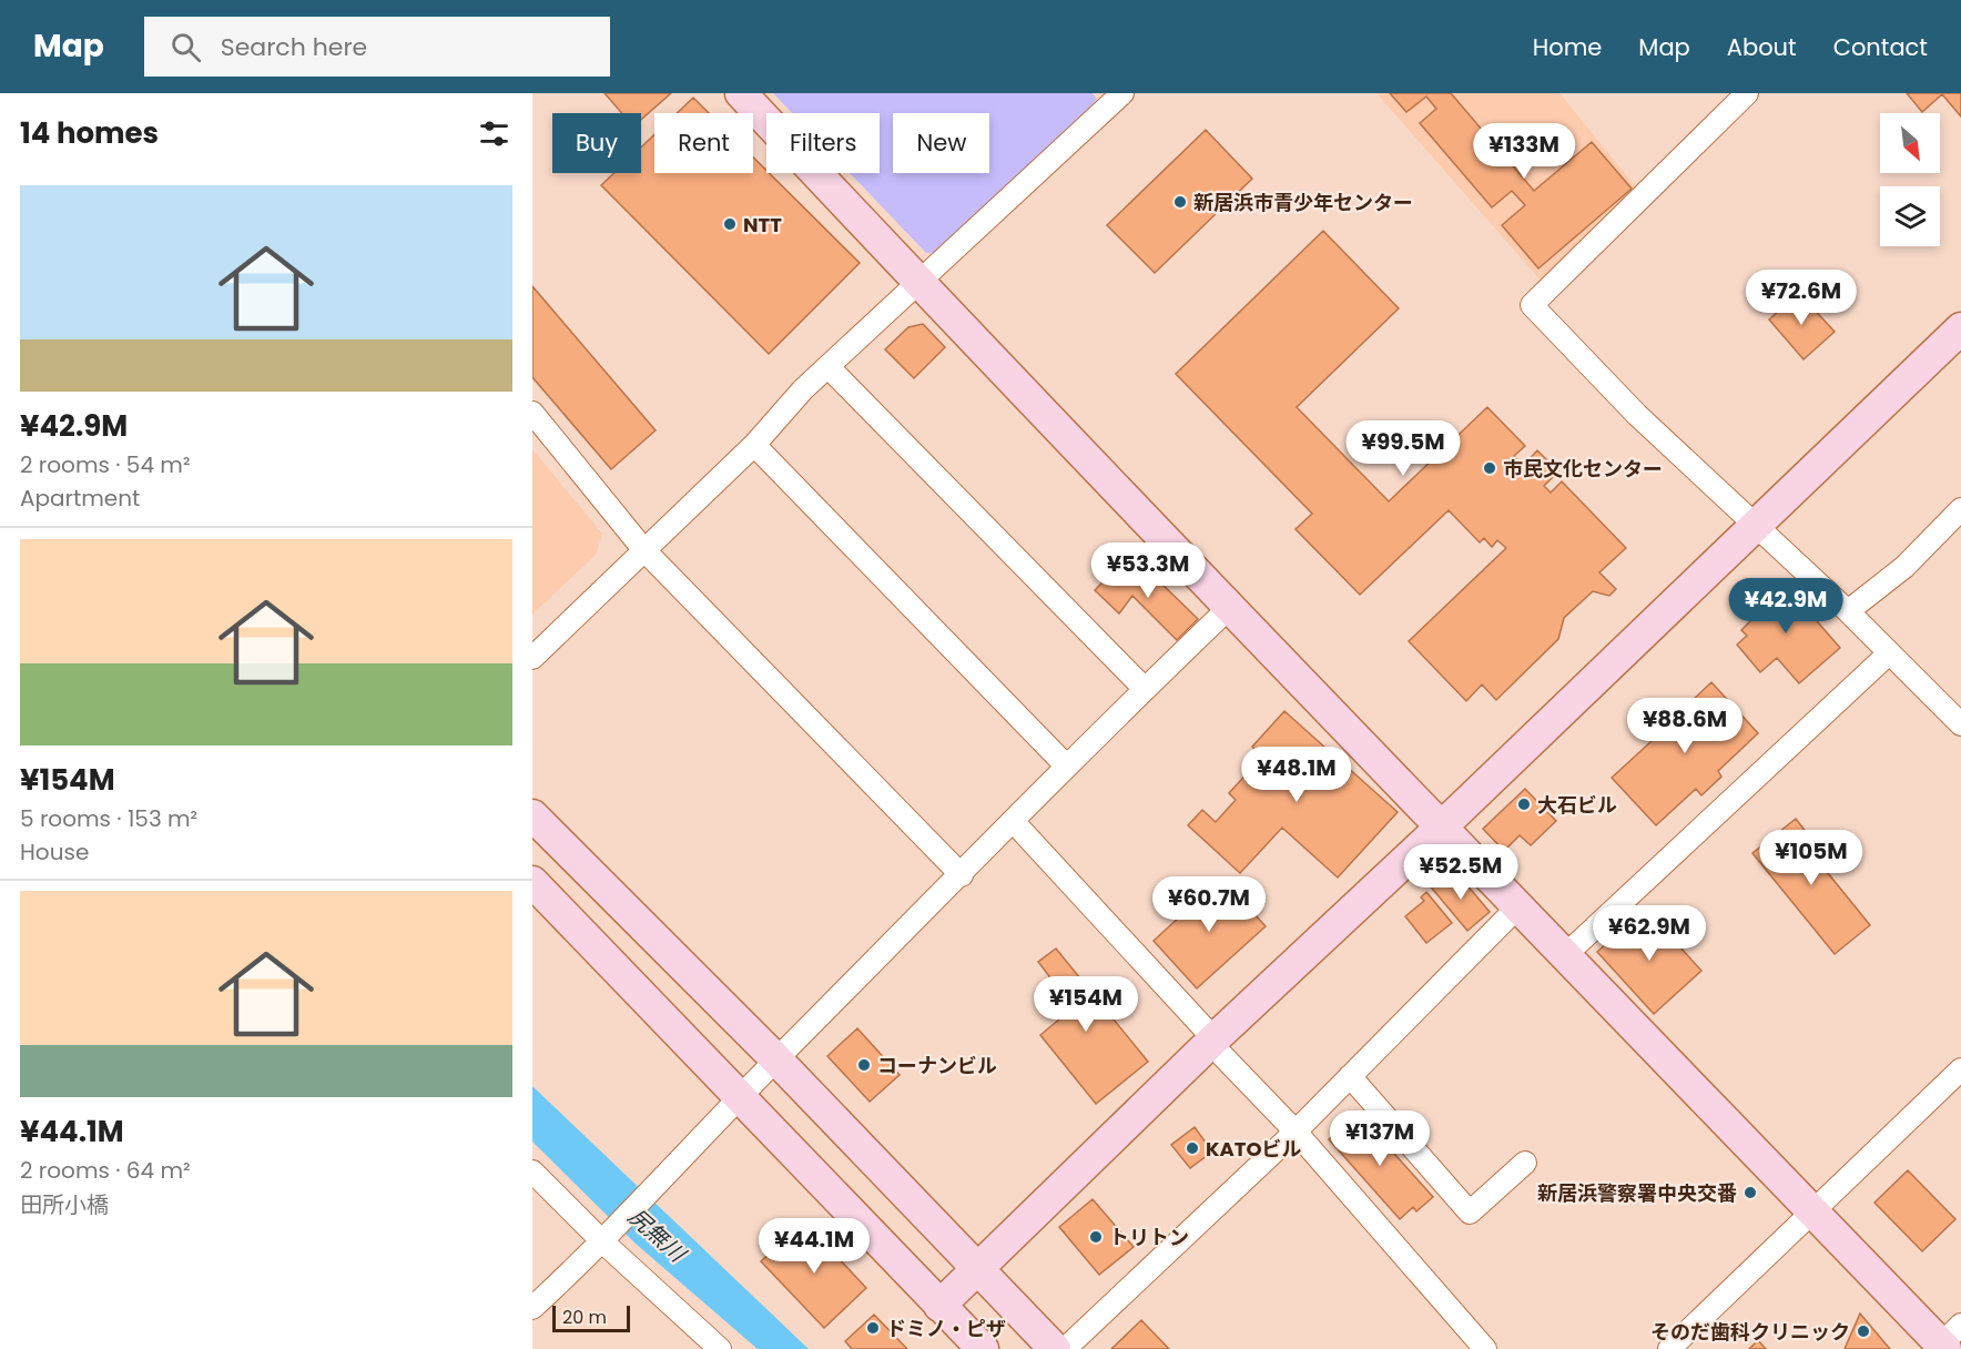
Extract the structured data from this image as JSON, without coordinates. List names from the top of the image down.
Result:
{
  "water": ["尻無川"],
  "places": [
    "新居浜市青少年センター",
    "NTT",
    "市民文化センター",
    "大石ビル",
    "コーナンビル",
    "KATOビル",
    "新居浜警察署中央交番",
    "トリトン",
    "ドミノ・ピザ",
    "そのだ歯科クリニック"
  ],
  "scale_bar": "20 m",
  "north": "bottom right",
  "page": {
    "header": "Map",
    "search": "Search here",
    "nav": [
      "Home",
      "Map",
      "About",
      "Contact"
    ],
    "heading": "14 homes",
    "chip": [
      "Buy",
      "Rent",
      "Filters",
      "New"
    ],
    "price": [
      "¥133M",
      "¥72.6M",
      "¥99.5M",
      "¥53.3M",
      "¥42.9M",
      "¥88.6M",
      "¥48.1M",
      "¥105M",
      "¥52.5M",
      "¥60.7M",
      "¥62.9M",
      "¥154M",
      "¥137M",
      "¥44.1M"
    ],
    "list": [
      {
        "name": "¥42.9M",
        "note": "2 rooms · 54 m² · Apartment"
      },
      {
        "name": "¥154M",
        "note": "5 rooms · 153 m² · House"
      },
      {
        "name": "¥44.1M",
        "note": "2 rooms · 64 m² · 田所小橋"
      }
    ],
    "scale": "20 m"
  }
}
